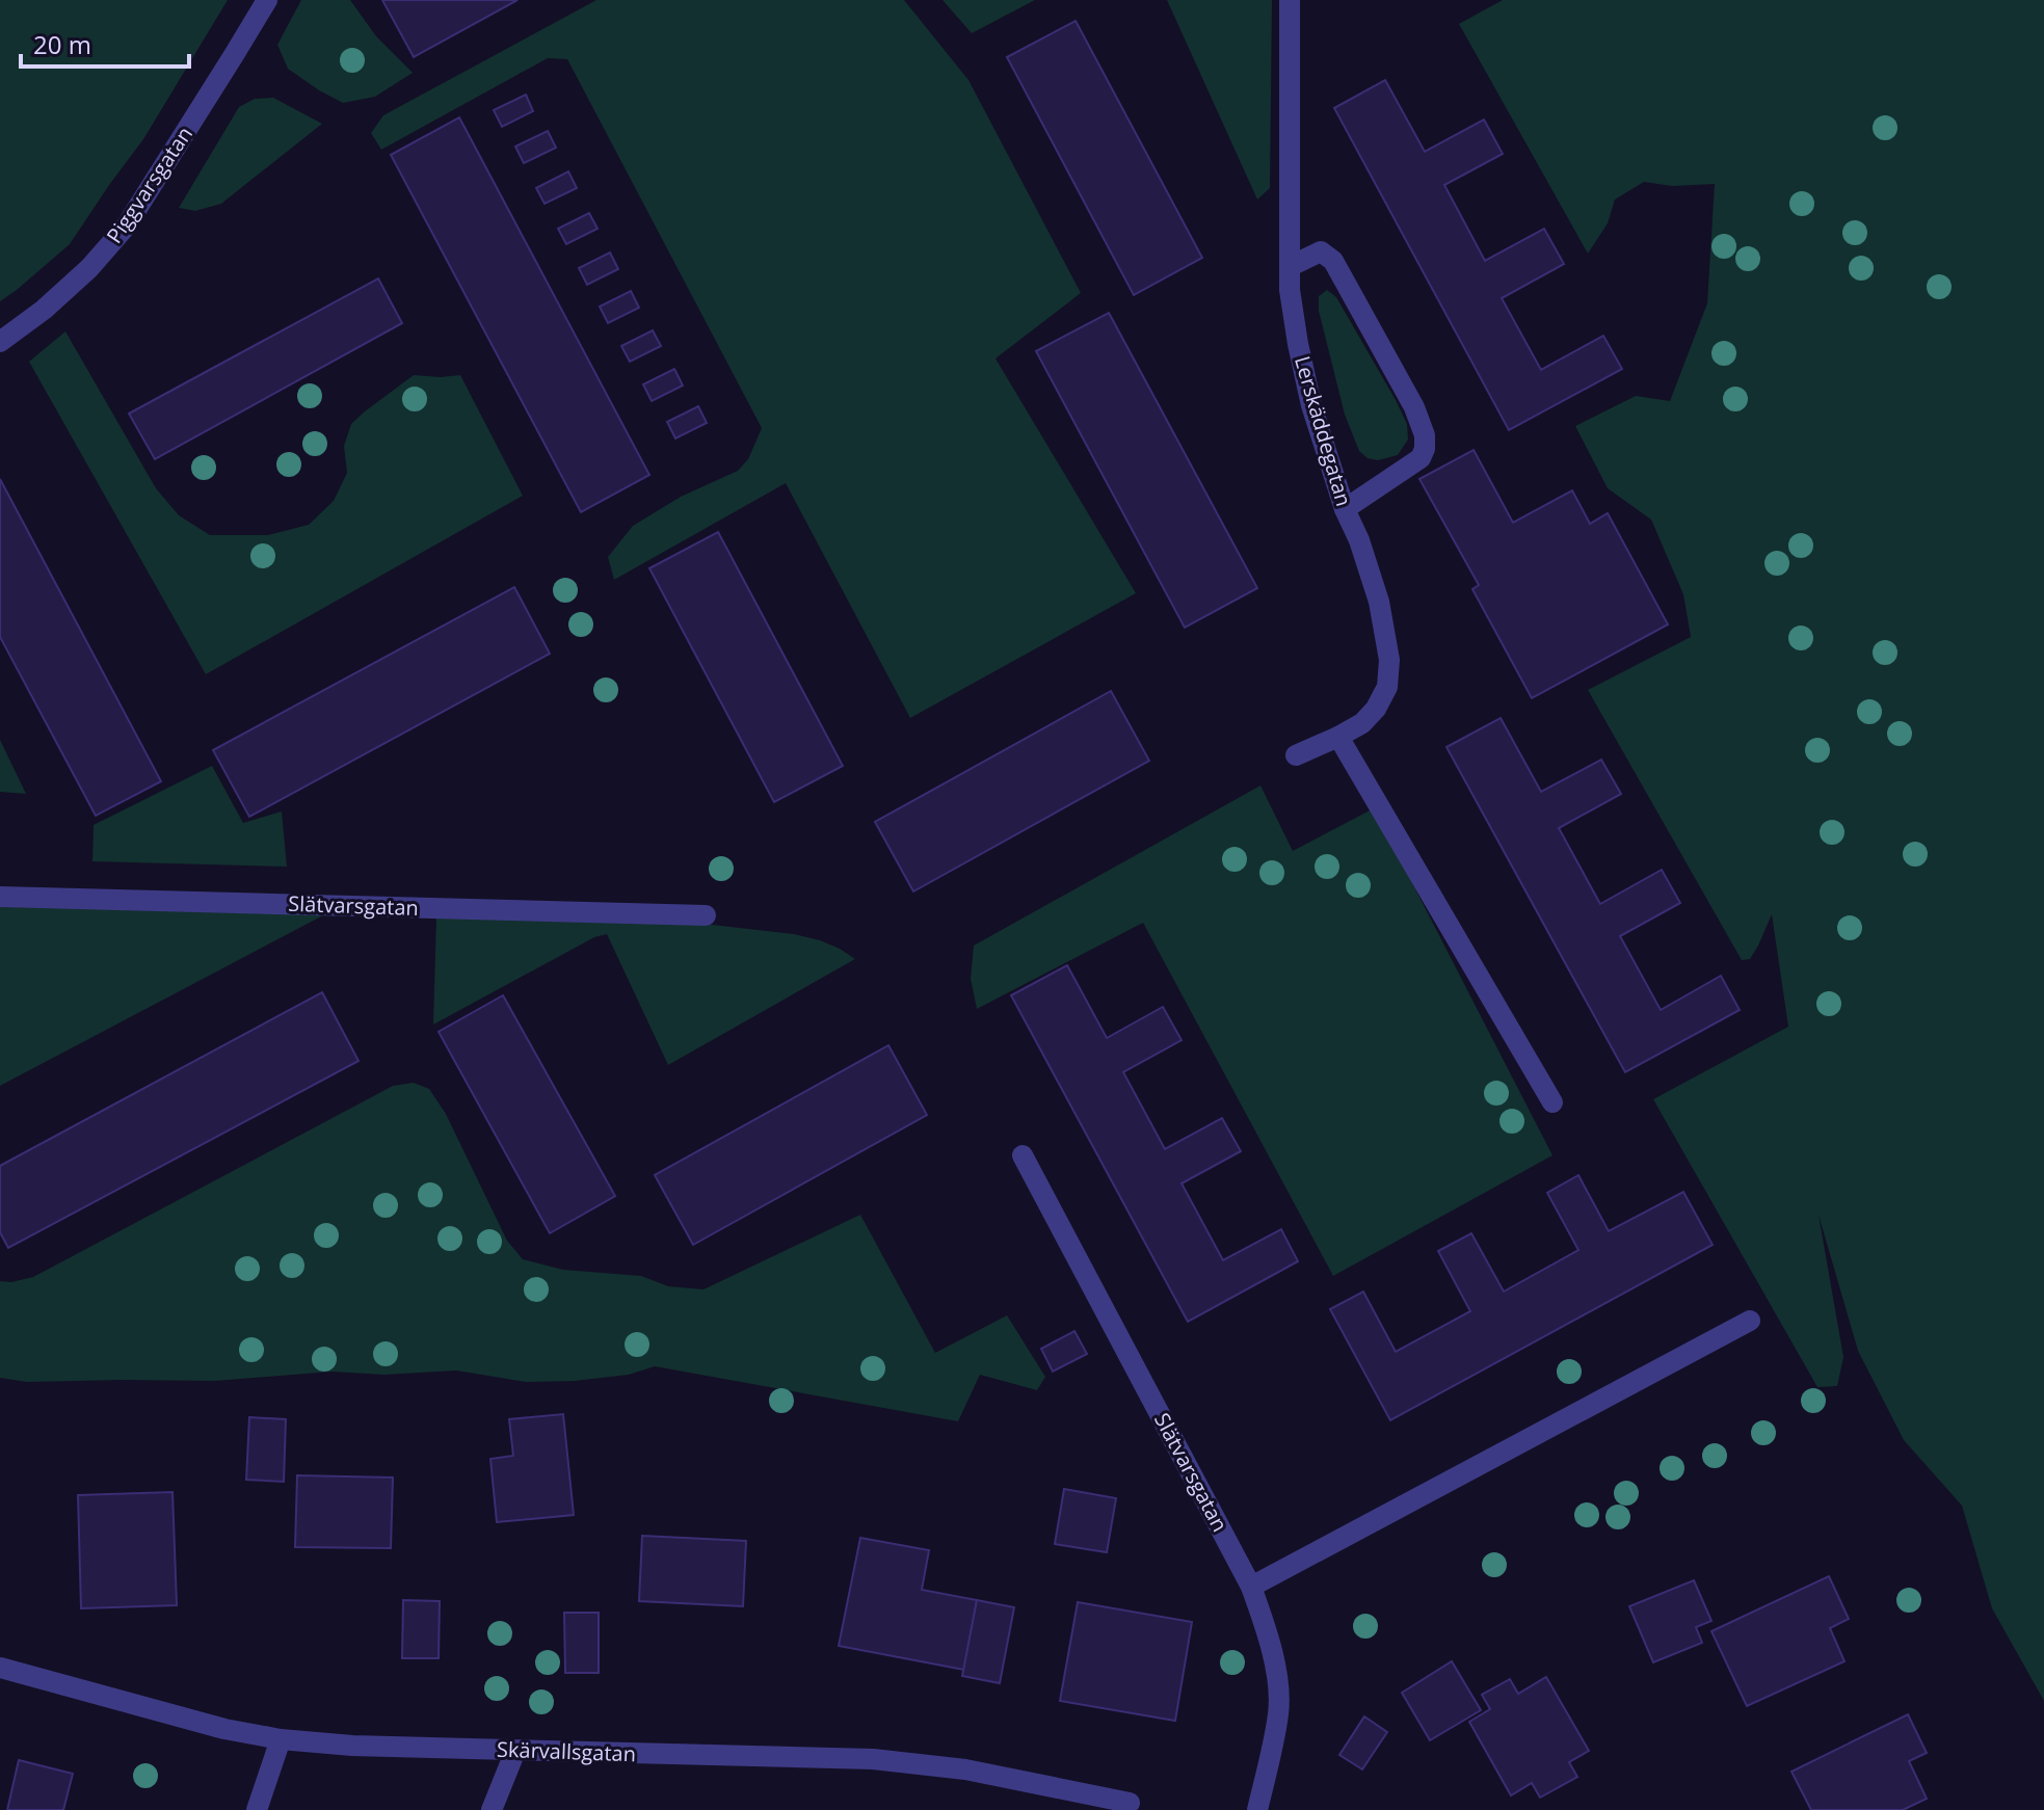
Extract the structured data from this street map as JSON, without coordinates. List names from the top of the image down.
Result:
{
  "streets": {
    "street": [
      "Piggvarsgatan",
      "Lerskäddegatan",
      "Slätvarsgatan",
      "Skärvallsgatan"
    ]
  },
  "scale_bar": "20 m"
}
